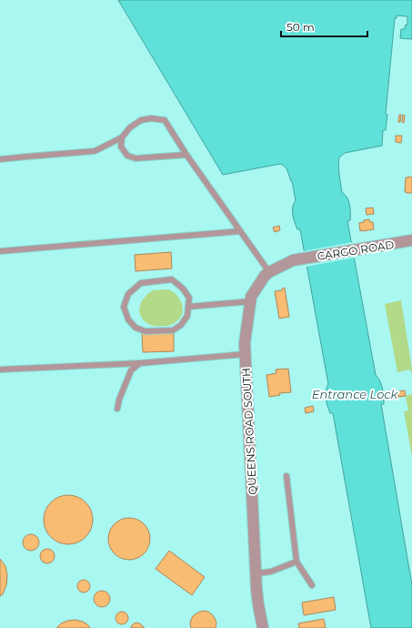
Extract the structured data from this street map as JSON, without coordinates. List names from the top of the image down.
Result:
{
  "streets": {
    "street": ["CARGO ROAD", "QUEENS ROAD SOUTH"]
  },
  "crossings": [
    ["CARGO ROAD", "QUEENS ROAD SOUTH"]
  ],
  "water": ["Entrance Lock"],
  "scale_bar": "50 m"
}
